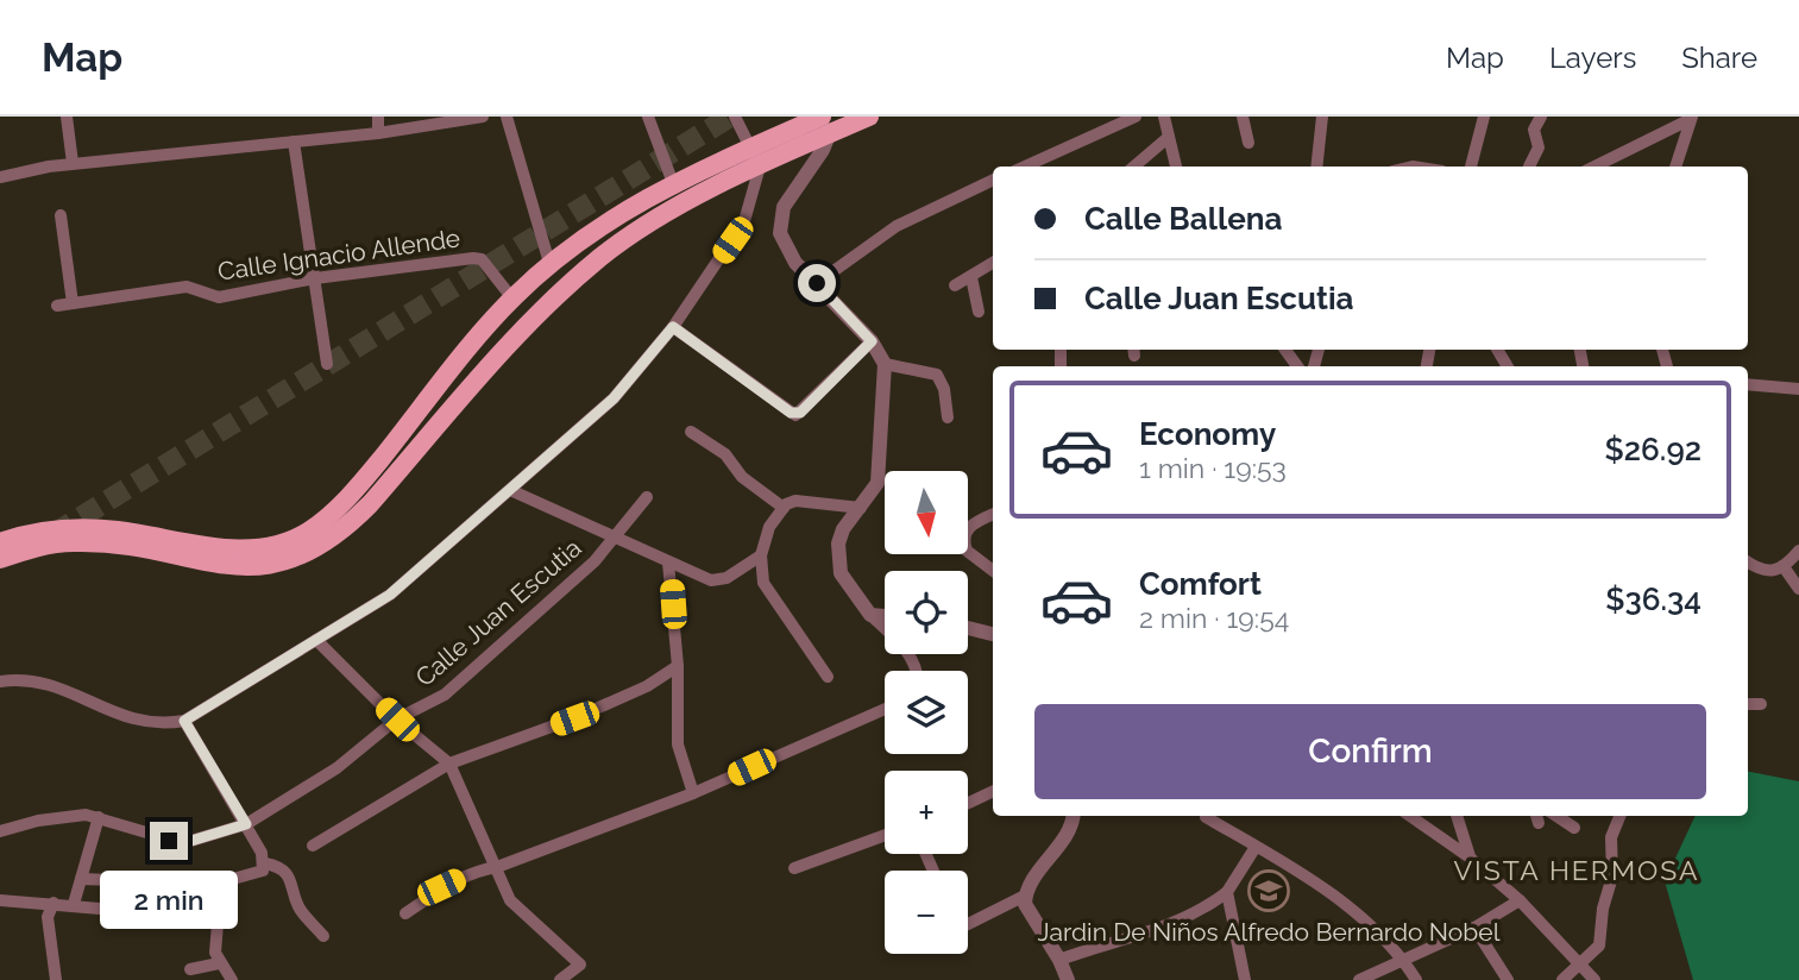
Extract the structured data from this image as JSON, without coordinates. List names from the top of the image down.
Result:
{
  "streets": {
    "street": ["Calle Ignacio Allende", "Calle Juan Escutia"]
  },
  "districts": ["VISTA HERMOSA"],
  "places": {
    "school or university": ["Jardin De Niños Alfredo Bernardo Nobel"]
  },
  "north": "bottom",
  "page": {
    "header": "Map",
    "nav": ["Map", "Layers", "Share"],
    "banner": ["Calle Ballena", "Calle Juan Escutia"],
    "list": [
      {
        "name": "Economy",
        "note": "1 min · 19:53",
        "value": "$26.92"
      },
      {
        "name": "Comfort",
        "note": "2 min · 19:54",
        "value": "$36.34"
      }
    ],
    "map_buttons": ["+", "−"],
    "buttons": "Confirm",
    "bubble": "2 min"
  }
}
